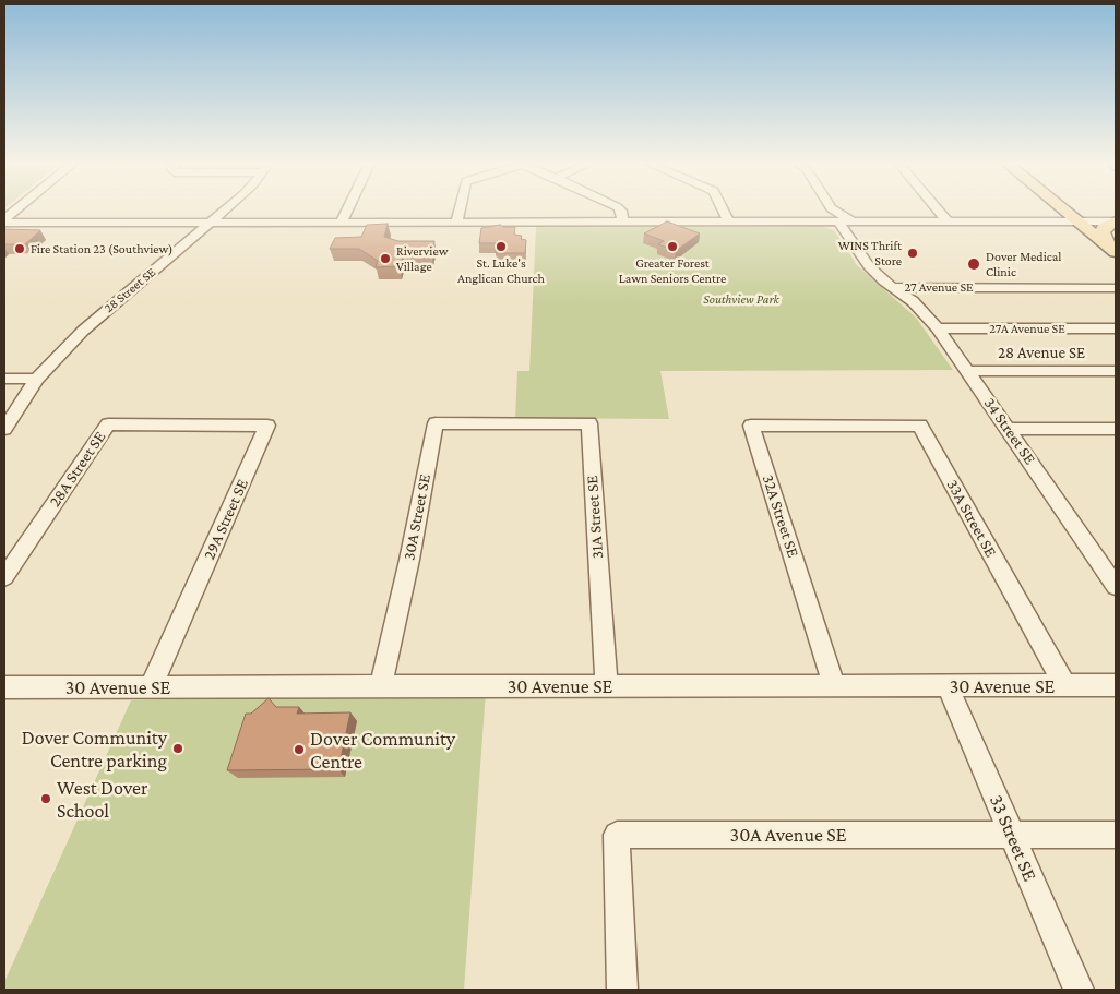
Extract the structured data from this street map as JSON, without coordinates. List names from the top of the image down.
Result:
{
  "streets": {
    "street": [
      "27 Avenue SE",
      "28 Street SE",
      "27A Avenue SE",
      "28 Avenue SE",
      "34 Street SE",
      "28A Street SE",
      "32A Street SE",
      "30A Street SE",
      "31A Street SE",
      "33A Street SE",
      "29A Street SE",
      "30 Avenue SE",
      "30A Avenue SE",
      "33 Street SE"
    ]
  },
  "crossings": [
    ["27 Avenue SE", "34 Street SE"],
    ["27A Avenue SE", "34 Street SE"],
    ["28 Avenue SE", "34 Street SE"],
    ["28A Street SE", "29A Street SE"],
    ["32A Street SE", "33A Street SE"],
    ["32A Street SE", "30 Avenue SE"],
    ["30A Street SE", "31A Street SE"],
    ["30A Street SE", "30 Avenue SE"],
    ["31A Street SE", "30 Avenue SE"],
    ["33A Street SE", "30 Avenue SE"],
    ["29A Street SE", "30 Avenue SE"],
    ["30 Avenue SE", "33 Street SE"],
    ["30A Avenue SE", "33 Street SE"]
  ],
  "parks": ["Southview Park"],
  "places": [
    "St. Luke's Anglican Church",
    "Greater Forest Lawn Seniors Centre",
    "Fire Station 23 (Southview)",
    "WINS Thrift Store",
    "Riverview Village",
    "Dover Medical Clinic",
    "Dover Community Centre parking",
    "Dover Community Centre",
    "West Dover School"
  ]
}
